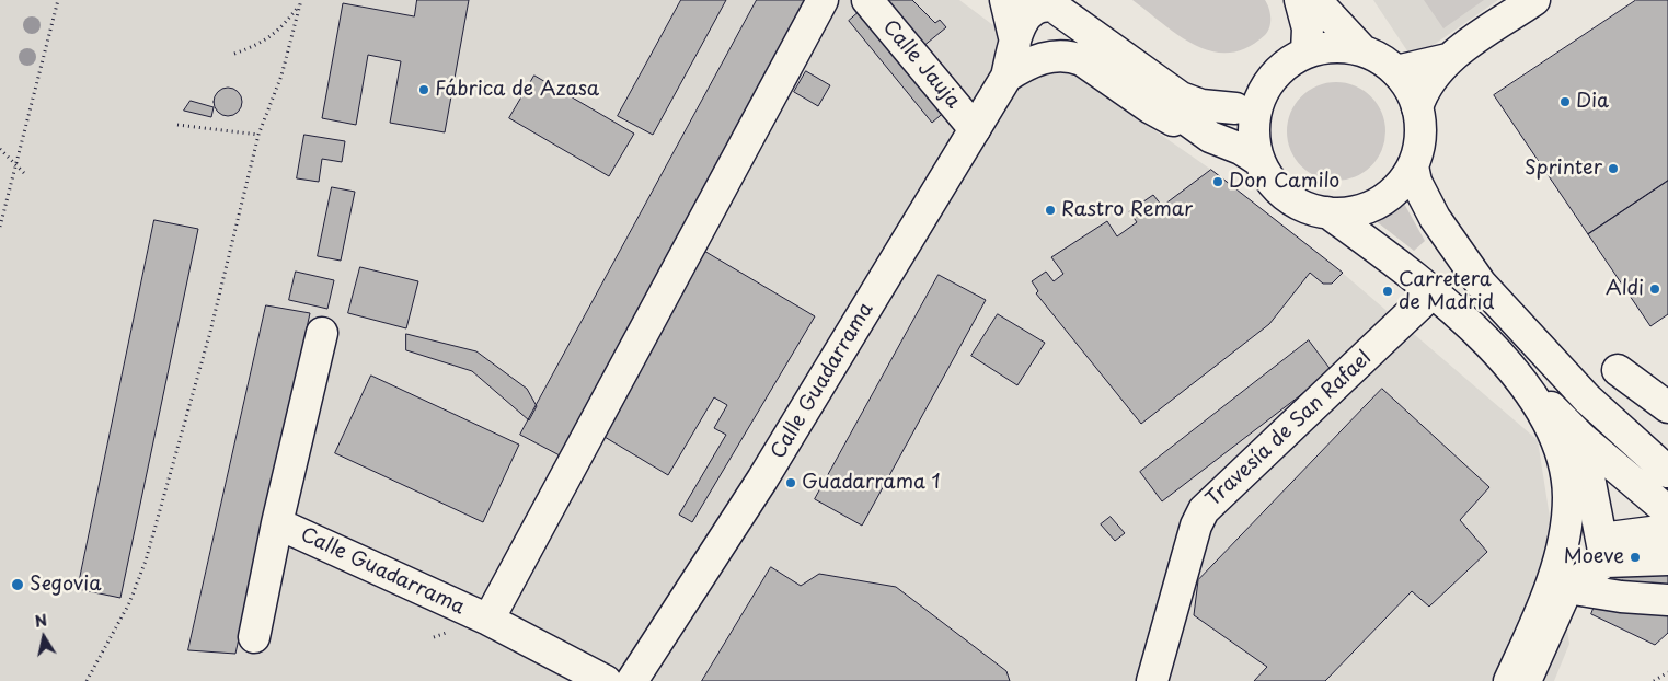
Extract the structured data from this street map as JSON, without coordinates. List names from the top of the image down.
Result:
{
  "streets": {
    "main road": ["Calle Jauja", "Calle Guadarrama", "Travesía de San Rafael"]
  },
  "crossings": [
    ["Calle Jauja", "Calle Guadarrama"]
  ],
  "places": [
    "Fábrica de Azasa",
    "Dia",
    "Sprinter",
    "Don Camilo",
    "Rastro Remar",
    "Aldi",
    "Carretera de Madrid",
    "Guadarrama 1",
    "Moeve",
    "Segovia"
  ],
  "north": "top"
}
